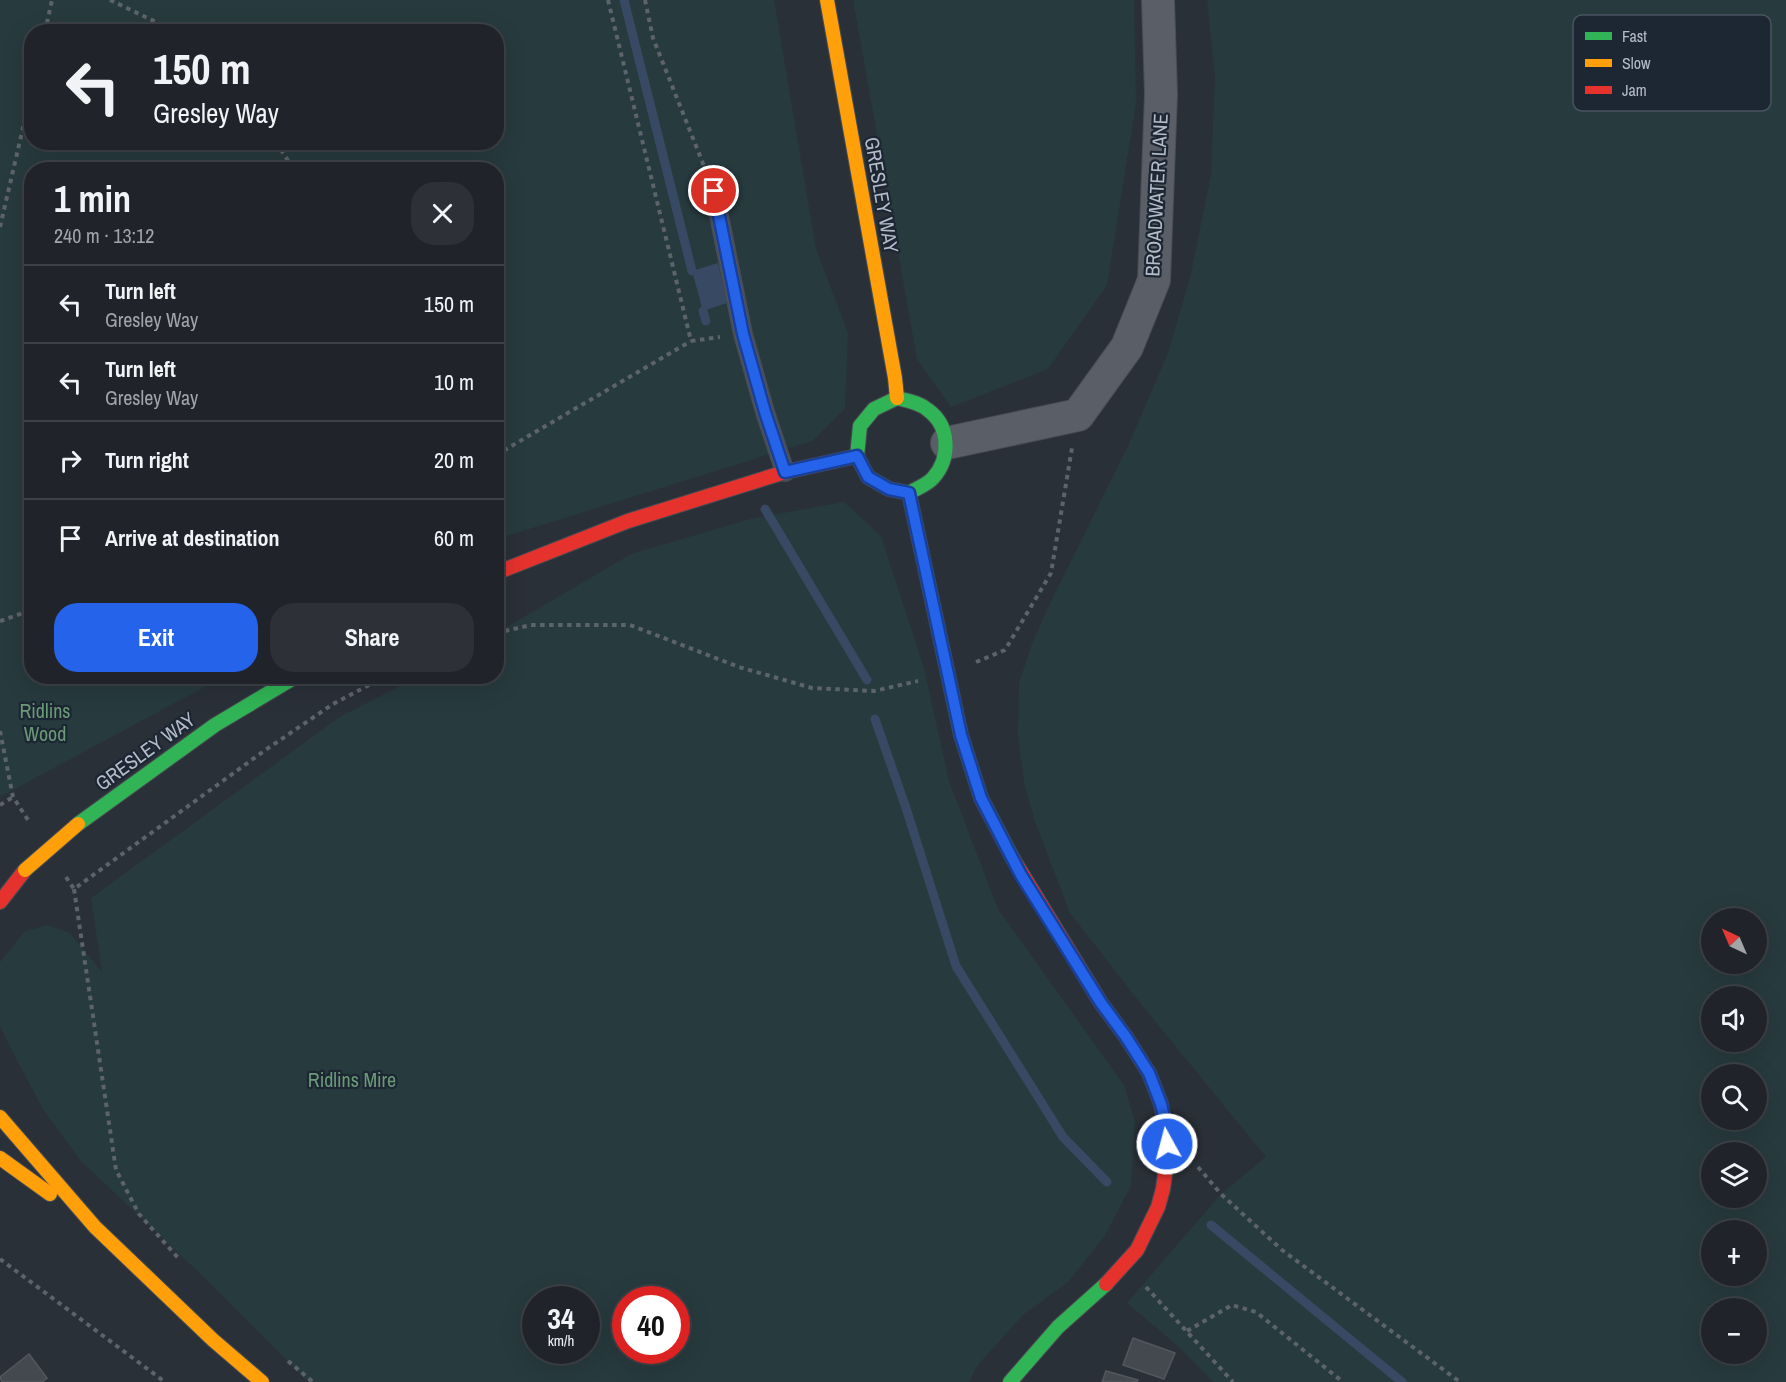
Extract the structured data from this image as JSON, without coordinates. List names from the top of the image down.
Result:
{
  "streets": {
    "main road": ["GRESLEY WAY"],
    "street": ["BROADWATER LANE"]
  },
  "parks": ["Ridlins Wood", "Ridlins Mire"],
  "legend": ["Fast", "Slow", "Jam"],
  "north": "top left",
  "page": {
    "turn": ["150 m", "Gresley Way"],
    "heading": ["1 min", "240 m · 13:12"],
    "list": [
      {
        "name": "Turn left",
        "note": "Gresley Way",
        "value": "150 m"
      },
      {
        "name": "Turn left",
        "note": "Gresley Way",
        "value": "10 m"
      },
      {
        "name": "Turn right",
        "value": "20 m"
      },
      {
        "name": "Arrive at destination",
        "value": "60 m"
      }
    ],
    "buttons": ["Exit", "Share"],
    "map_buttons": ["+", "−"],
    "speed": "34 km/h",
    "limit": "40"
  }
}
